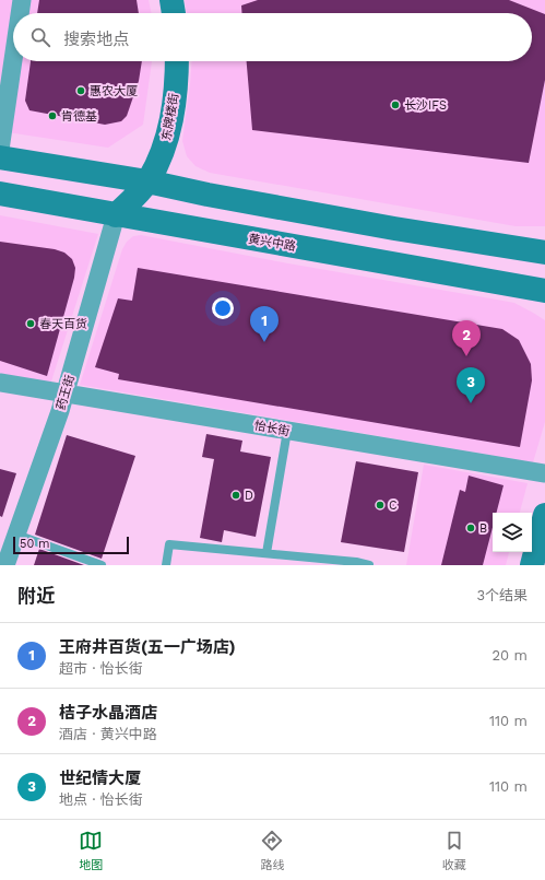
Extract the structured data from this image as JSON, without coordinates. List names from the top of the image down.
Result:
{
  "streets": {
    "main road": ["东牌楼街", "黄兴中路"],
    "street": ["药王街", "怡长街"]
  },
  "crossings": [
    ["东牌楼街", "黄兴中路"],
    ["东牌楼街", "药王街"],
    ["黄兴中路", "药王街"],
    ["药王街", "怡长街"]
  ],
  "places": [
    "惠农大厦",
    "长沙IFS",
    "肯德基",
    "春天百货",
    "D",
    "C",
    "B"
  ],
  "scale_bar": "50 m",
  "page": {
    "search": "搜索地点",
    "pins": ["1", "2", "3"],
    "scale": "50 m",
    "heading": ["附近", "3个结果"],
    "list": [
      {
        "mark": "1",
        "name": "王府井百货(五一广场店)",
        "note": "超市 · 怡长街",
        "value": "20 m"
      },
      {
        "mark": "2",
        "name": "桔子水晶酒店",
        "note": "酒店 · 黄兴中路",
        "value": "110 m"
      },
      {
        "mark": "3",
        "name": "世纪情大厦",
        "note": "地点 · 怡长街",
        "value": "110 m"
      }
    ],
    "nav": ["地图", "路线", "收藏"]
  }
}
